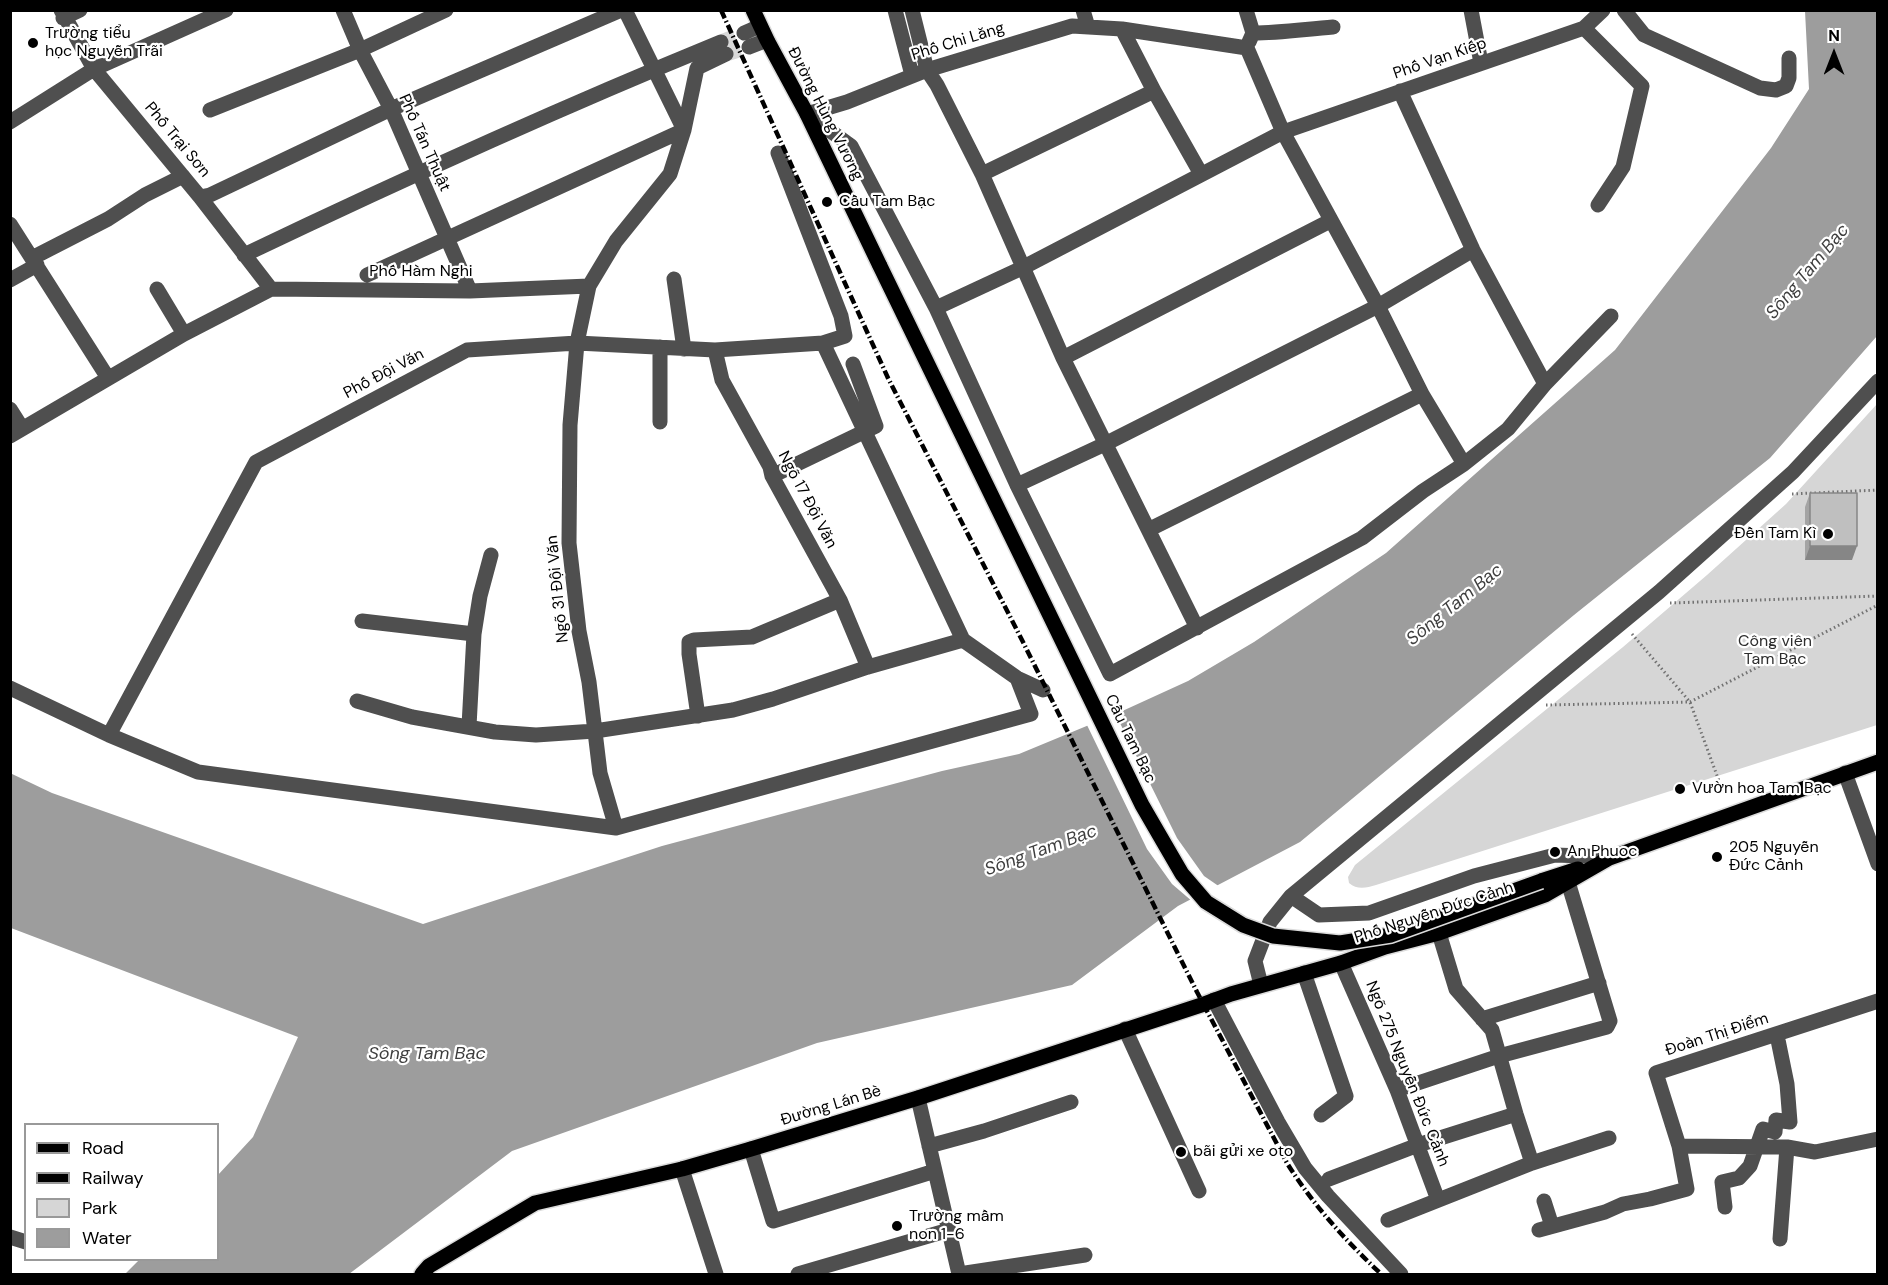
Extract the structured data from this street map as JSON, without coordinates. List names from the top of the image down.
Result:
{
  "streets": {
    "main road": [
      "Đường Hùng Vương",
      "Cầu Tam Bạc",
      "Phố Nguyễn Đức Cảnh",
      "Đường Lán Bè"
    ],
    "street": [
      "Phố Chi Lăng",
      "Phố Vạn Kiếp",
      "Phố Trại Sơn",
      "Phố Tán Thuật",
      "Phố Hàm Nghi",
      "Phố Đội Văn",
      "Ngõ 17 Đội Văn",
      "Ngõ 31 Đội Văn",
      "Đoàn Thị Điểm",
      "Ngõ 275 Nguyễn Đức Cảnh"
    ]
  },
  "crossings": [
    ["Phố Chi Lăng", "Đường Hùng Vương"],
    ["Đường Hùng Vương", "Cầu Tam Bạc"],
    ["Phố Trại Sơn", "Phố Hàm Nghi"],
    ["Phố Tán Thuật", "Phố Hàm Nghi"],
    ["Phố Hàm Nghi", "Ngõ 31 Đội Văn"],
    ["Phố Đội Văn", "Ngõ 17 Đội Văn"],
    ["Phố Đội Văn", "Ngõ 31 Đội Văn"],
    ["Cầu Tam Bạc", "Phố Nguyễn Đức Cảnh"],
    ["Phố Nguyễn Đức Cảnh", "Ngõ 275 Nguyễn Đức Cảnh"],
    ["Phố Nguyễn Đức Cảnh", "Đường Lán Bè"]
  ],
  "water": ["Sông Tam Bạc"],
  "parks": ["Công viên Tam Bạc"],
  "places": [
    "Trường tiểu học Nguyễn Trãi",
    "Cầu Tam Bạc",
    "Đền Tam Kì",
    "Vườn hoa Tam Bạc",
    "An Phuoc",
    "205 Nguyễn Đức Cảnh",
    "bãi gửi xe oto",
    "Trường mầm non 1-6"
  ],
  "legend": [
    "Road",
    "Railway",
    "Park",
    "Water"
  ],
  "north": "top"
}
